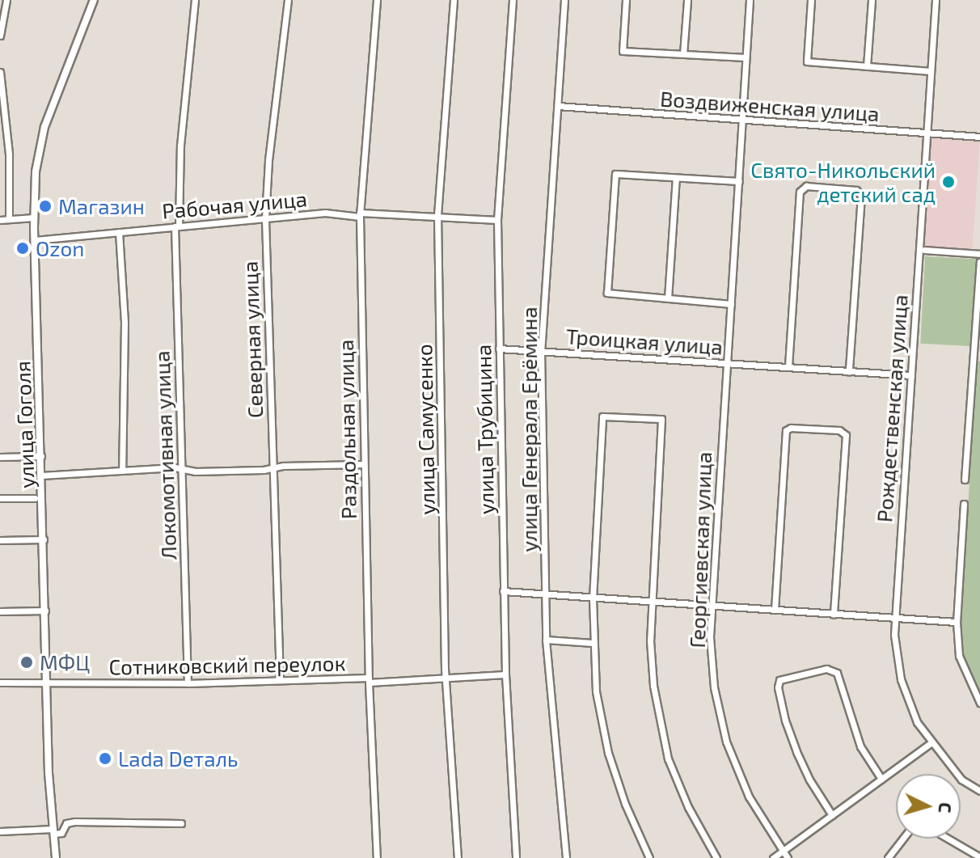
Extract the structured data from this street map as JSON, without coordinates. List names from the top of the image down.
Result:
{
  "streets": {
    "main road": ["улица Гоголя"],
    "street": [
      "Воздвиженская улица",
      "Рабочая улица",
      "Северная улица",
      "Троицкая улица",
      "Рождественская улица",
      "Раздольная улица",
      "улица Самусенко",
      "улица Трубицина",
      "улица Генерала Ерёмина",
      "Локомотивная улица",
      "Георгиевская улица",
      "Сотниковский переулок"
    ]
  },
  "crossings": [
    ["Воздвиженская улица", "Рождественская улица"],
    ["Воздвиженская улица", "улица Генерала Ерёмина"],
    ["Воздвиженская улица", "Георгиевская улица"],
    ["Рабочая улица", "Северная улица"],
    ["Рабочая улица", "улица Гоголя"],
    ["Рабочая улица", "Раздольная улица"],
    ["Рабочая улица", "улица Самусенко"],
    ["Рабочая улица", "улица Трубицина"],
    ["Рабочая улица", "Локомотивная улица"],
    ["Северная улица", "Сотниковский переулок"],
    ["Троицкая улица", "Рождественская улица"],
    ["Троицкая улица", "улица Трубицина"],
    ["Троицкая улица", "улица Генерала Ерёмина"],
    ["Троицкая улица", "Георгиевская улица"],
    ["улица Гоголя", "Сотниковский переулок"],
    ["Раздольная улица", "Сотниковский переулок"],
    ["улица Самусенко", "Сотниковский переулок"],
    ["улица Трубицина", "Сотниковский переулок"],
    ["Локомотивная улица", "Сотниковский переулок"]
  ],
  "places": [
    "Свято-Никольский детский сад",
    "Магазин",
    "Ozon",
    "МФЦ",
    "Lada Dеталь"
  ],
  "north": "right"
}
